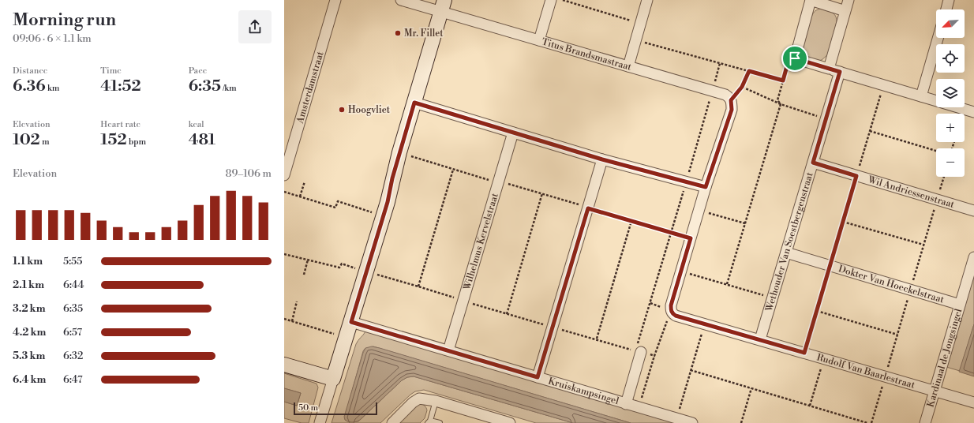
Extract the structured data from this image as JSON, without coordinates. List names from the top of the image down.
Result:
{
  "streets": {
    "street": [
      "Titus Brandsmastraat",
      "Amsterdamstraat",
      "Wil Andriessenstraat",
      "Wilhelmus Kervelstraat",
      "Wethouder Van Soestbergenstraat",
      "Dokter Van Hoeckelstraat",
      "Kardinaal de Jongsingel",
      "Rudolf Van Baarlestraat",
      "Kruiskampsingel"
    ]
  },
  "crossings": [
    ["Wil Andriessenstraat", "Wethouder Van Soestbergenstraat"],
    ["Wilhelmus Kervelstraat", "Kruiskampsingel"],
    ["Wethouder Van Soestbergenstraat", "Dokter Van Hoeckelstraat"],
    ["Wethouder Van Soestbergenstraat", "Rudolf Van Baarlestraat"],
    ["Dokter Van Hoeckelstraat", "Kardinaal de Jongsingel"],
    ["Kardinaal de Jongsingel", "Rudolf Van Baarlestraat"]
  ],
  "places": ["Mr. Fillet", "Hoogvliet"],
  "scale_bar": "50 m",
  "north": "bottom left",
  "page": {
    "heading": ["Morning run", "09:06 · 6 × 1.1 km"],
    "map_buttons": ["+", "−"],
    "stats": [
      ["Distance", "6.36 km"],
      ["Time", "41:52"],
      ["Pace", "6:35 /km"],
      ["Elevation", "102 m"],
      ["Heart rate", "152 bpm"],
      ["kcal", "481"]
    ],
    "chart": ["Elevation", "89–106 m"],
    "list": [
      {
        "name": "1.1 km",
        "note": "5:55"
      },
      {
        "name": "2.1 km",
        "note": "6:44"
      },
      {
        "name": "3.2 km",
        "note": "6:35"
      },
      {
        "name": "4.2 km",
        "note": "6:57"
      },
      {
        "name": "5.3 km",
        "note": "6:32"
      },
      {
        "name": "6.4 km",
        "note": "6:47"
      }
    ],
    "scale": "50 m"
  }
}
